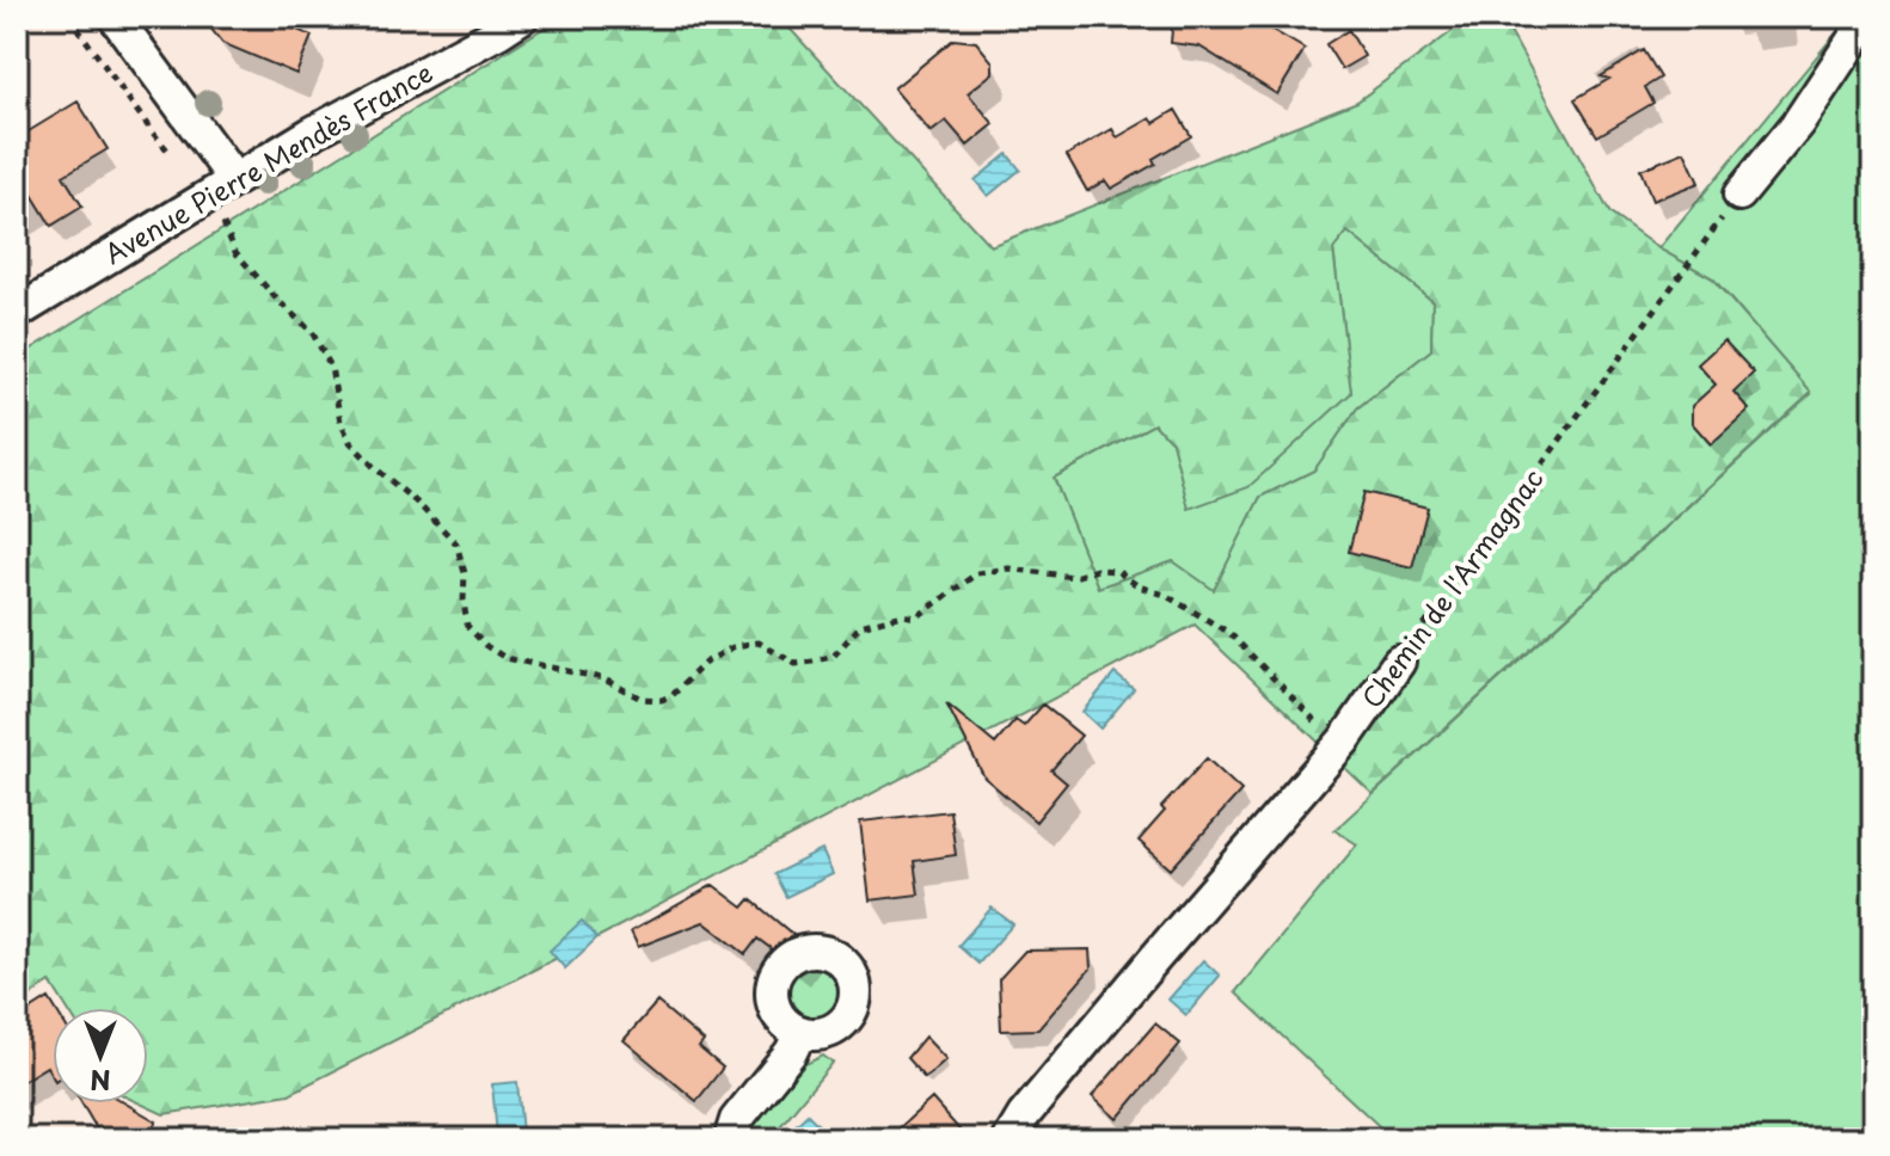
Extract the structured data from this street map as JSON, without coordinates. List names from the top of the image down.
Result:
{
  "streets": {
    "street": ["Avenue Pierre Mendès France", "Chemin de l'Armagnac"]
  },
  "north": "bottom"
}
